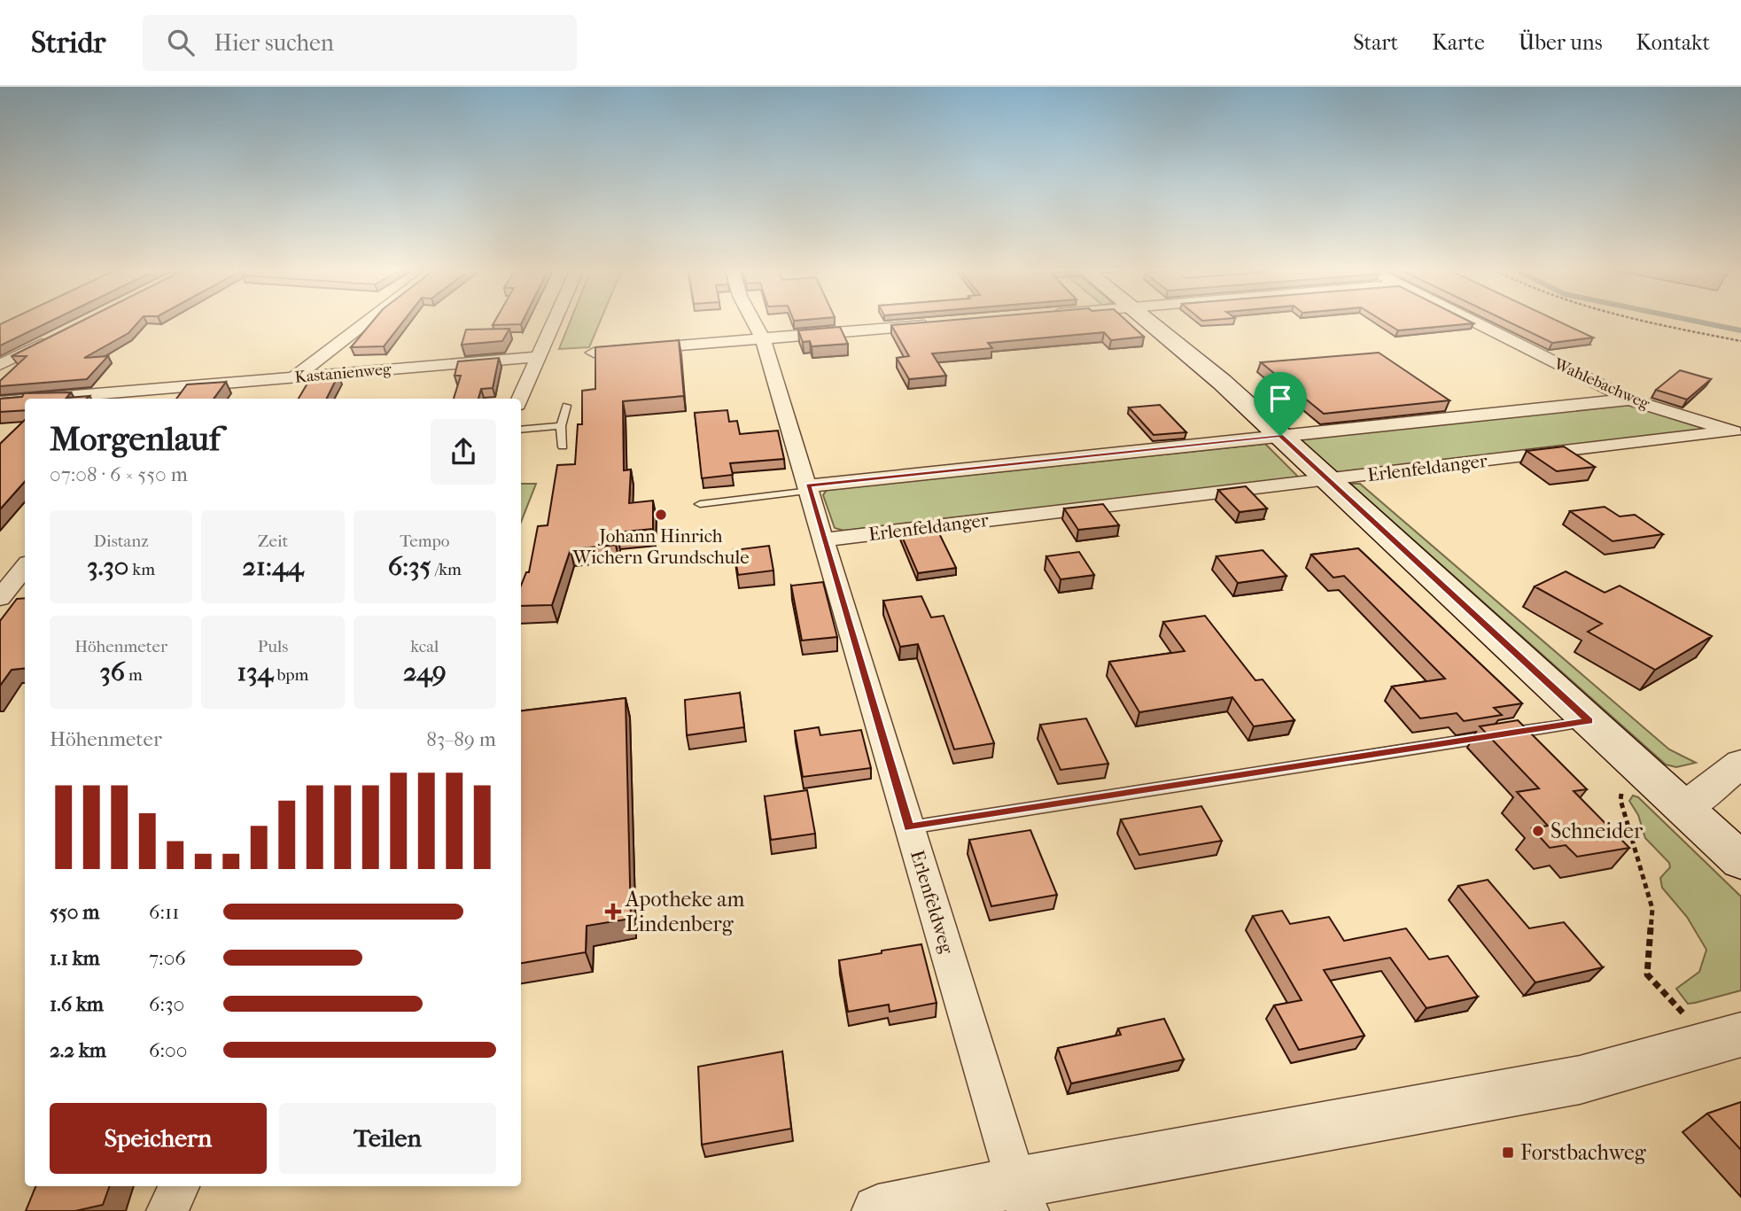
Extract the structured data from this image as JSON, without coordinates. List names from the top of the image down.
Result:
{
  "streets": {
    "street": [
      "Kastanienweg",
      "Wahlebachweg",
      "Erlenfeldanger",
      "Erlenfeldweg"
    ]
  },
  "crossings": [
    ["Wahlebachweg", "Erlenfeldanger"],
    ["Erlenfeldanger", "Erlenfeldweg"]
  ],
  "places": {
    "other": ["Johann Hinrich Wichern Grundschule", "Schneider"],
    "health": ["Apotheke am Lindenberg"],
    "transit": ["Forstbachweg"]
  },
  "page": {
    "header": "Stridr",
    "search": "Hier suchen",
    "nav": [
      "Start",
      "Karte",
      "Über uns",
      "Kontakt"
    ],
    "heading": ["Morgenlauf", "07:08 · 6 × 550 m"],
    "stats": [
      ["Distanz", "3.30 km"],
      ["Zeit", "21:44"],
      ["Tempo", "6:35 /km"],
      ["Höhenmeter", "36 m"],
      ["Puls", "134 bpm"],
      ["kcal", "249"]
    ],
    "chart": ["Höhenmeter", "83–89 m"],
    "list": [
      {
        "name": "550 m",
        "note": "6:11"
      },
      {
        "name": "1.1 km",
        "note": "7:06"
      },
      {
        "name": "1.6 km",
        "note": "6:30"
      },
      {
        "name": "2.2 km",
        "note": "6:00"
      }
    ],
    "buttons": ["Speichern", "Teilen"]
  }
}
